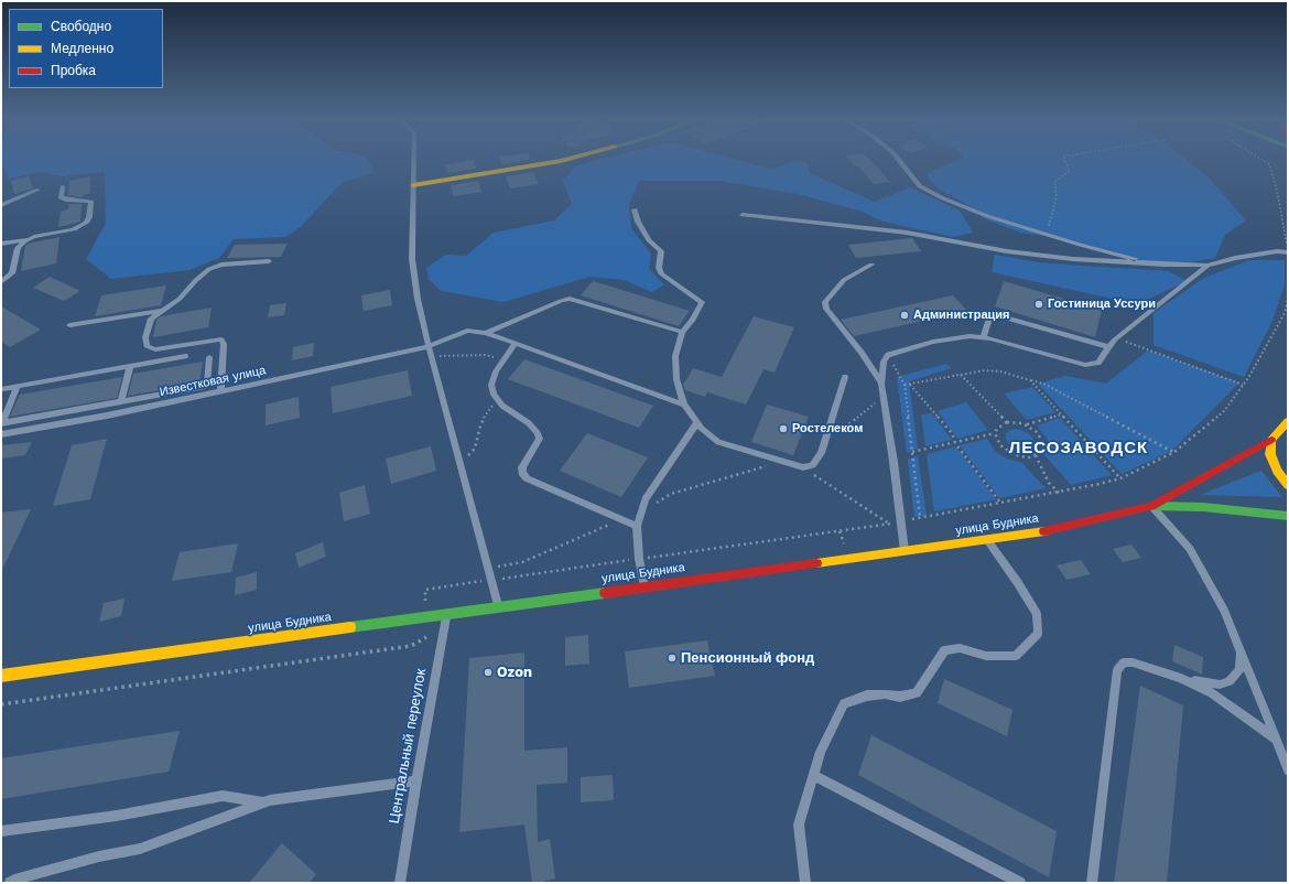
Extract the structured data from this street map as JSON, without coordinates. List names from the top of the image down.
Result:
{
  "streets": {
    "main road": ["улица Будника"],
    "lane": ["Известковая улица", "Центральный переулок"]
  },
  "crossings": [
    ["улица Будника", "Центральный переулок"]
  ],
  "districts": ["ЛЕСОЗАВОДСК"],
  "places": [
    "Гостиница Уссури",
    "Администрация",
    "Ростелеком",
    "Пенсионный фонд",
    "Ozon"
  ],
  "legend": ["Свободно", "Медленно", "Пробка"]
}
